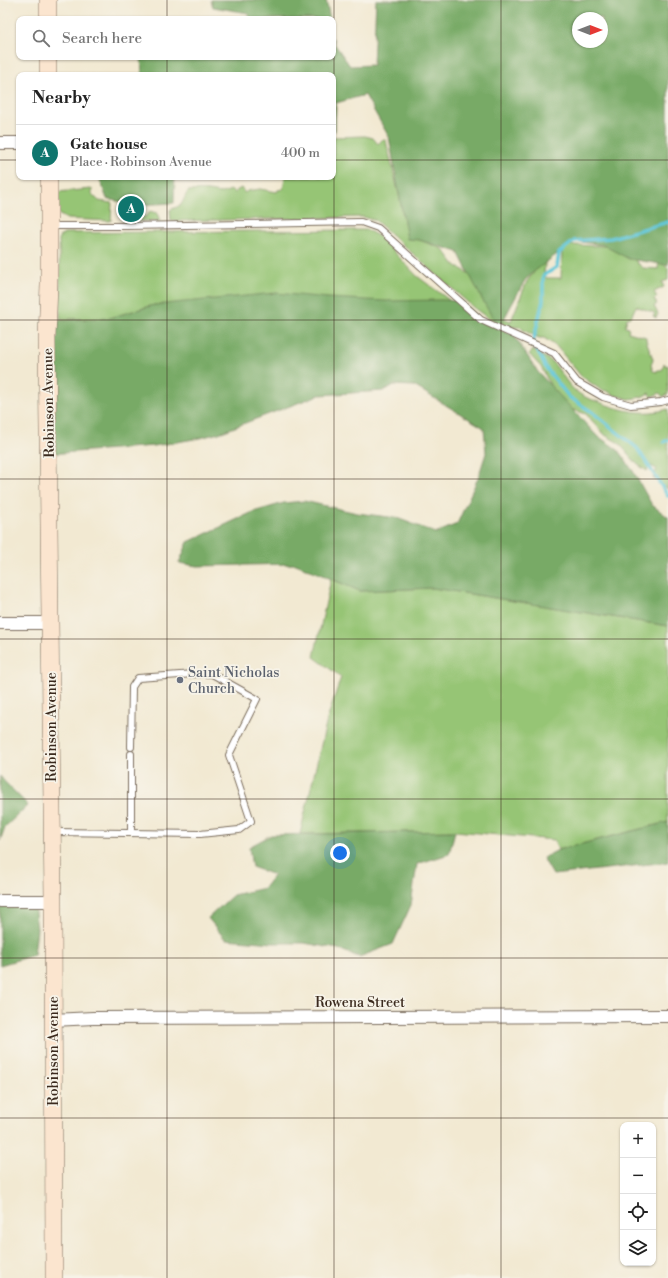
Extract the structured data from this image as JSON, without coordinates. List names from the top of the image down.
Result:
{
  "streets": {
    "main road": ["Robinson Avenue"],
    "street": ["Rowena Street"]
  },
  "crossings": [
    ["Robinson Avenue", "Rowena Street"]
  ],
  "places": ["Saint Nicholas Church"],
  "north": "right",
  "page": {
    "search": "Search here",
    "heading": "Nearby",
    "list": [
      {
        "mark": "A",
        "name": "Gate house",
        "note": "Place · Robinson Avenue",
        "value": "400 m"
      }
    ],
    "pins": "A",
    "map_buttons": ["+", "−"]
  }
}
